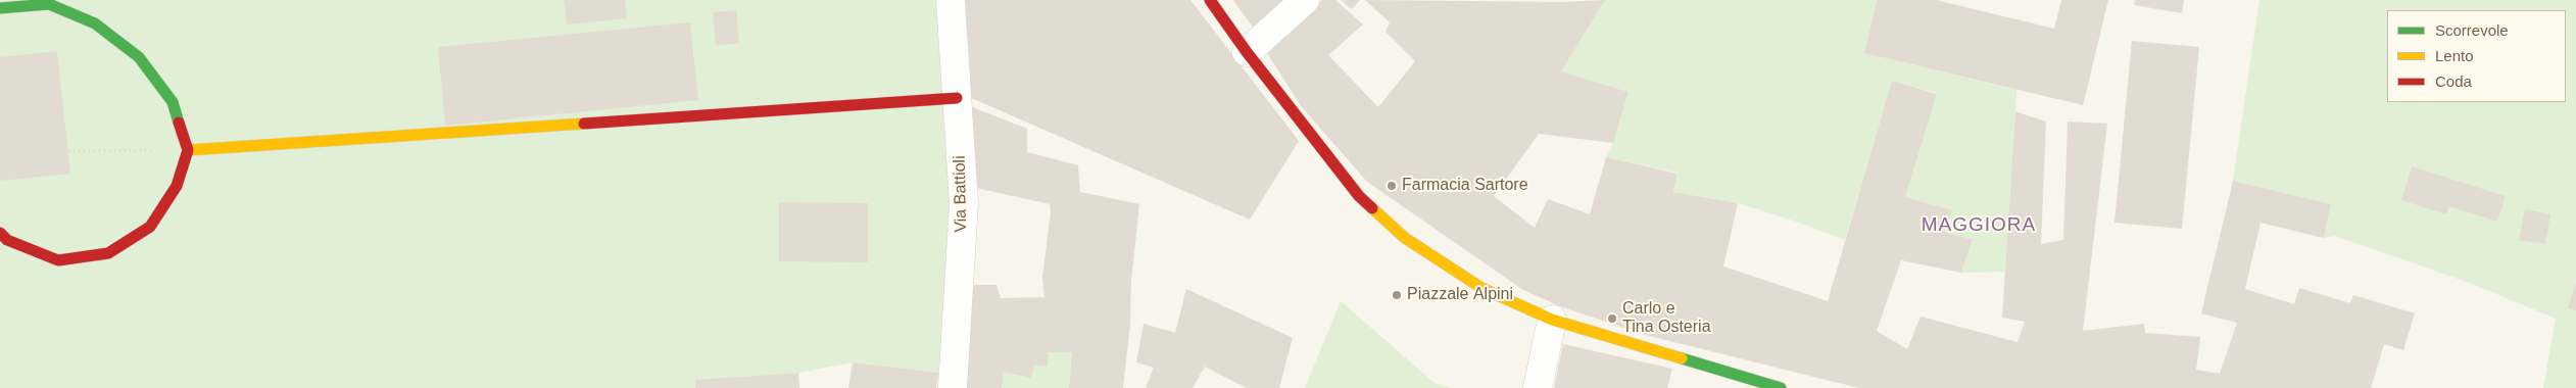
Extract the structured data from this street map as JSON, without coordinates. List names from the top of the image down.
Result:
{
  "streets": {
    "street": ["Via Battioli"]
  },
  "districts": ["MAGGIORA"],
  "places": ["Farmacia Sartore", "Piazzale Alpini", "Carlo e Tina Osteria"],
  "legend": ["Scorrevole", "Lento", "Coda"]
}
